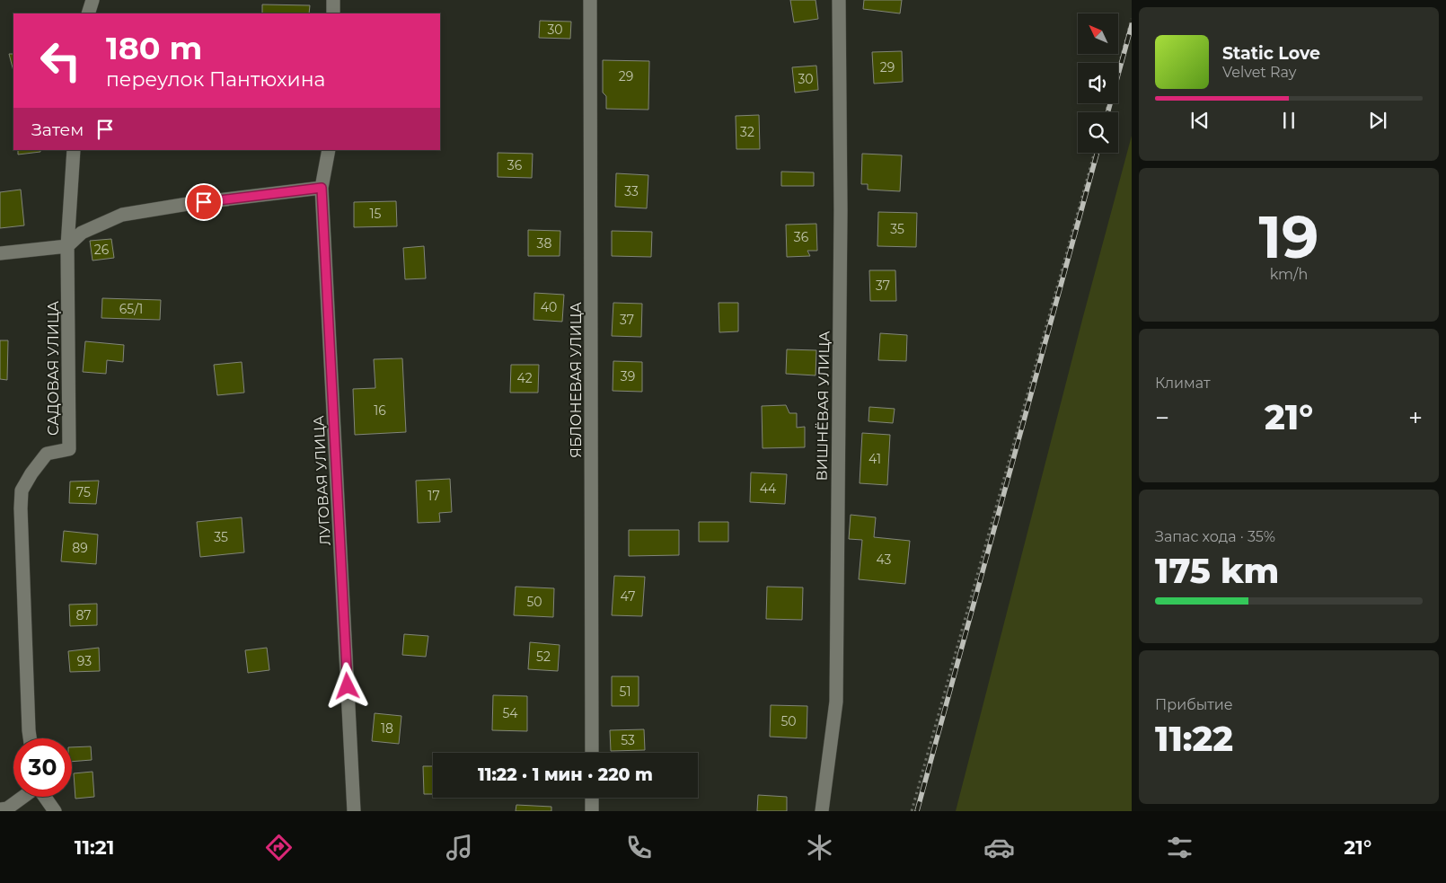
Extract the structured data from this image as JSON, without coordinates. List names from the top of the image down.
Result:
{
  "streets": {
    "street": [
      "САДОВАЯ УЛИЦА",
      "ЯБЛОНЕВАЯ УЛИЦА",
      "ВИШНЁВАЯ УЛИЦА",
      "ЛУГОВАЯ УЛИЦА"
    ]
  },
  "house_numbers": [
    "30",
    "29",
    "29",
    "30",
    "32",
    "36",
    "33",
    "15",
    "35",
    "36",
    "38",
    "26",
    "37",
    "40",
    "65/1",
    "37",
    "39",
    "42",
    "16",
    "41",
    "44",
    "75",
    "17",
    "35",
    "89",
    "43",
    "47",
    "50",
    "87",
    "52",
    "93",
    "51",
    "54",
    "50",
    "18",
    "53"
  ],
  "north": "top left",
  "page": {
    "turn": ["180 m", "переулок Пантюхина"],
    "song": ["Static Love", "Velvet Ray"],
    "then": "Затем",
    "tile": [
      ["19", "km/h"],
      "Климат",
      ["Запас хода · 35%", "175 km"],
      ["Прибытие", "11:22"]
    ],
    "heat": ["−", "21°", "+"],
    "limit": "30",
    "trip": "11:22 · 1 мин · 220 m",
    "tabs": ["11:21", "21°"]
  }
}
